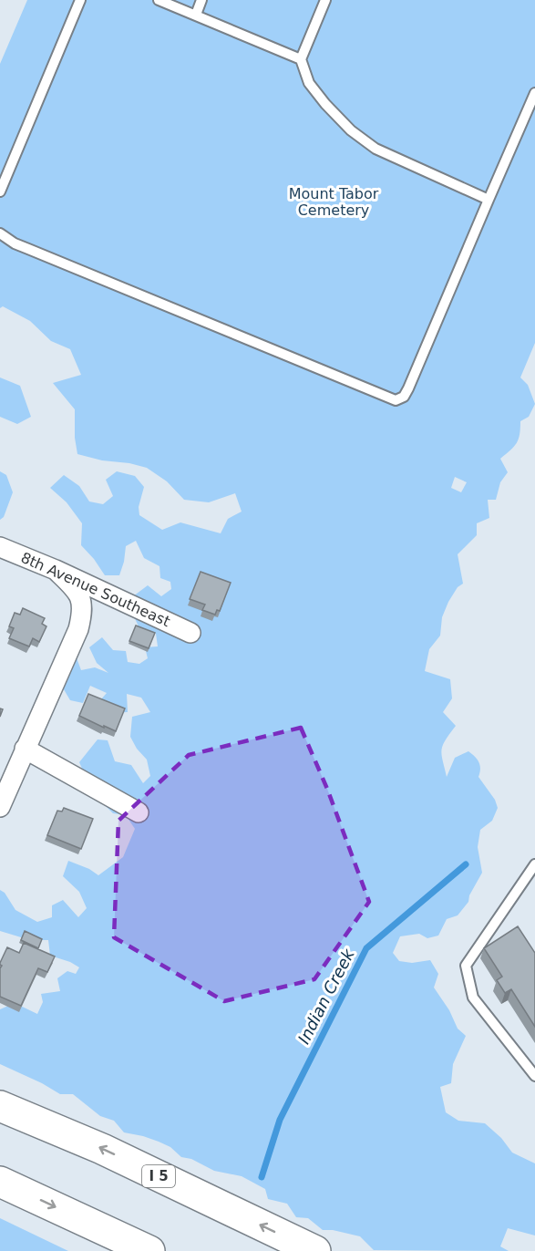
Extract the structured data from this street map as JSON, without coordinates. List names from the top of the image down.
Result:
{
  "streets": {
    "highway": ["I 5"],
    "street": ["8th Avenue Southeast"]
  },
  "water": ["Indian Creek"],
  "parks": ["Mount Tabor Cemetery"]
}
